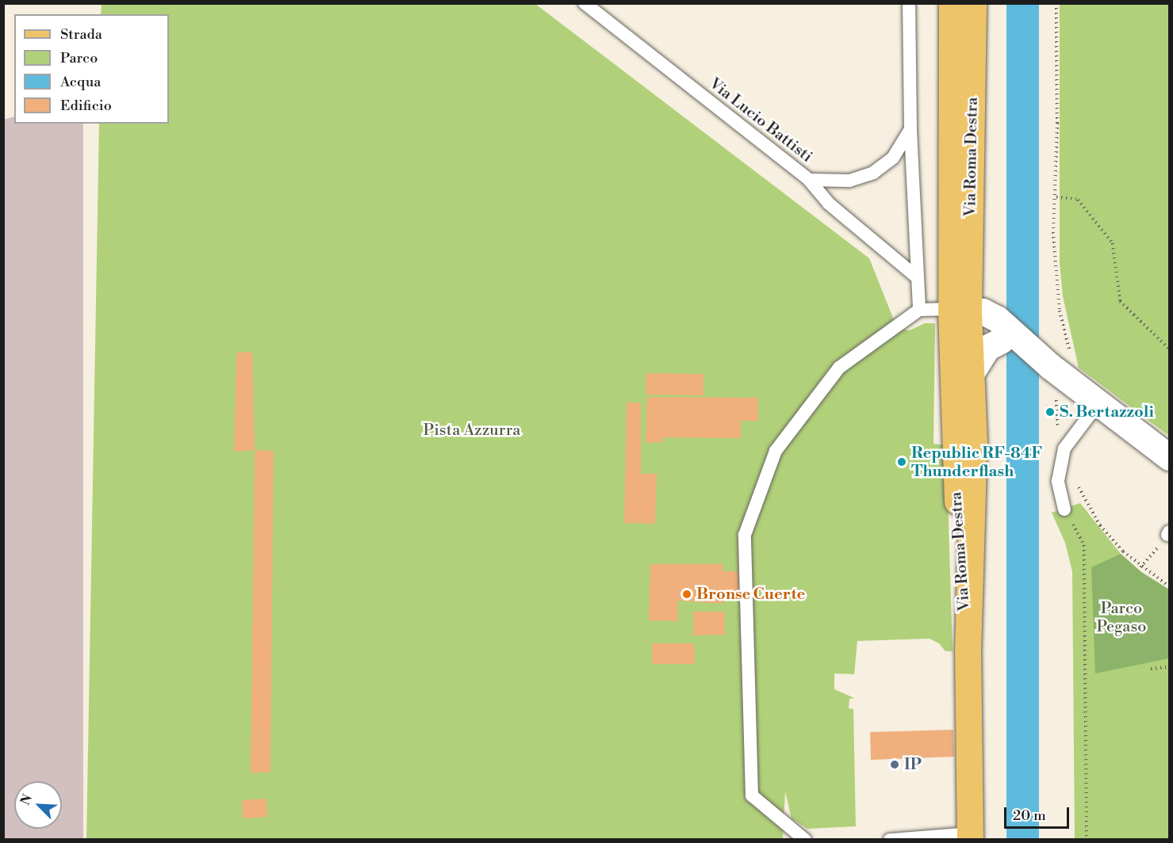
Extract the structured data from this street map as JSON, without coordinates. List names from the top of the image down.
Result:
{
  "streets": {
    "main road": ["Via Roma Destra"],
    "lane": ["Via Lucio Battisti"]
  },
  "parks": ["Pista Azzurra", "Parco Pegaso"],
  "places": [
    "S. Bertazzoli",
    "Republic RF-84F Thunderflash",
    "Bronse Cuerte",
    "IP"
  ],
  "legend": [
    "Strada",
    "Parco",
    "Acqua",
    "Edificio"
  ],
  "scale_bar": "20 m",
  "north": "top left"
}
